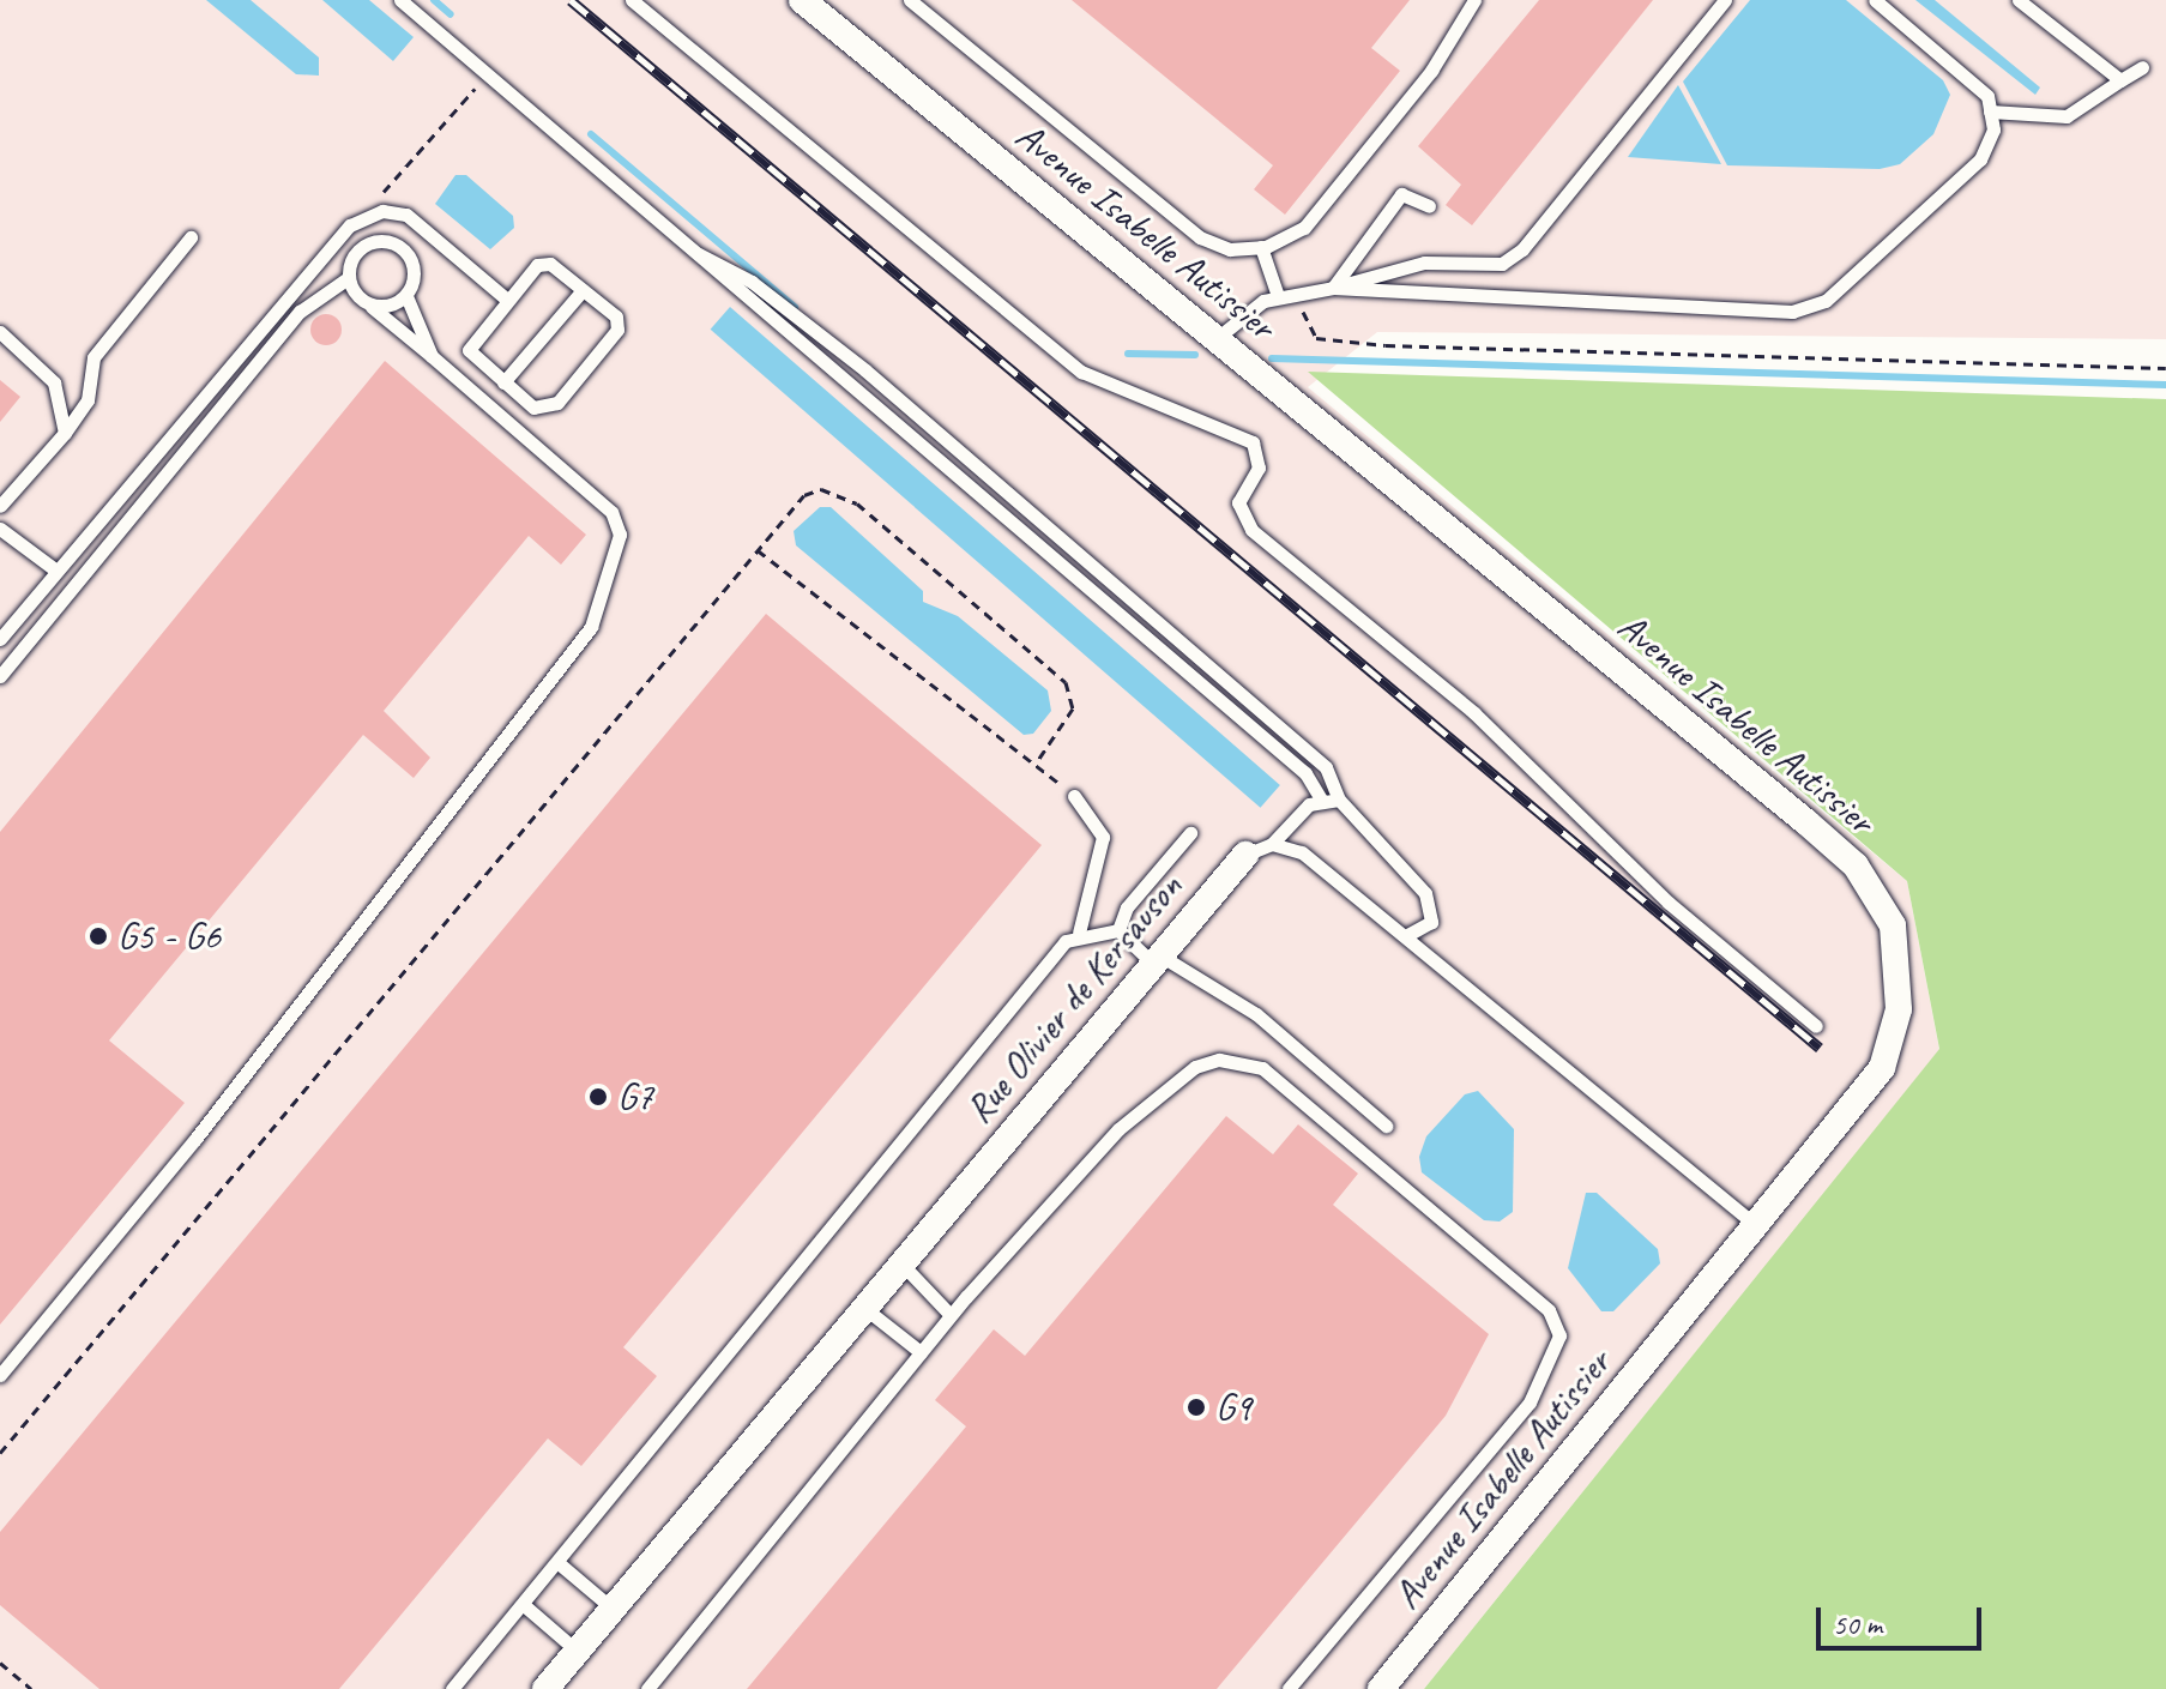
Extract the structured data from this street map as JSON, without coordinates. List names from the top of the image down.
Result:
{
  "streets": {
    "street": ["Avenue Isabelle Autissier", "Rue Olivier de Kersauson"]
  },
  "places": ["G5 - G6", "G7", "G9"],
  "scale_bar": "50 m"
}
